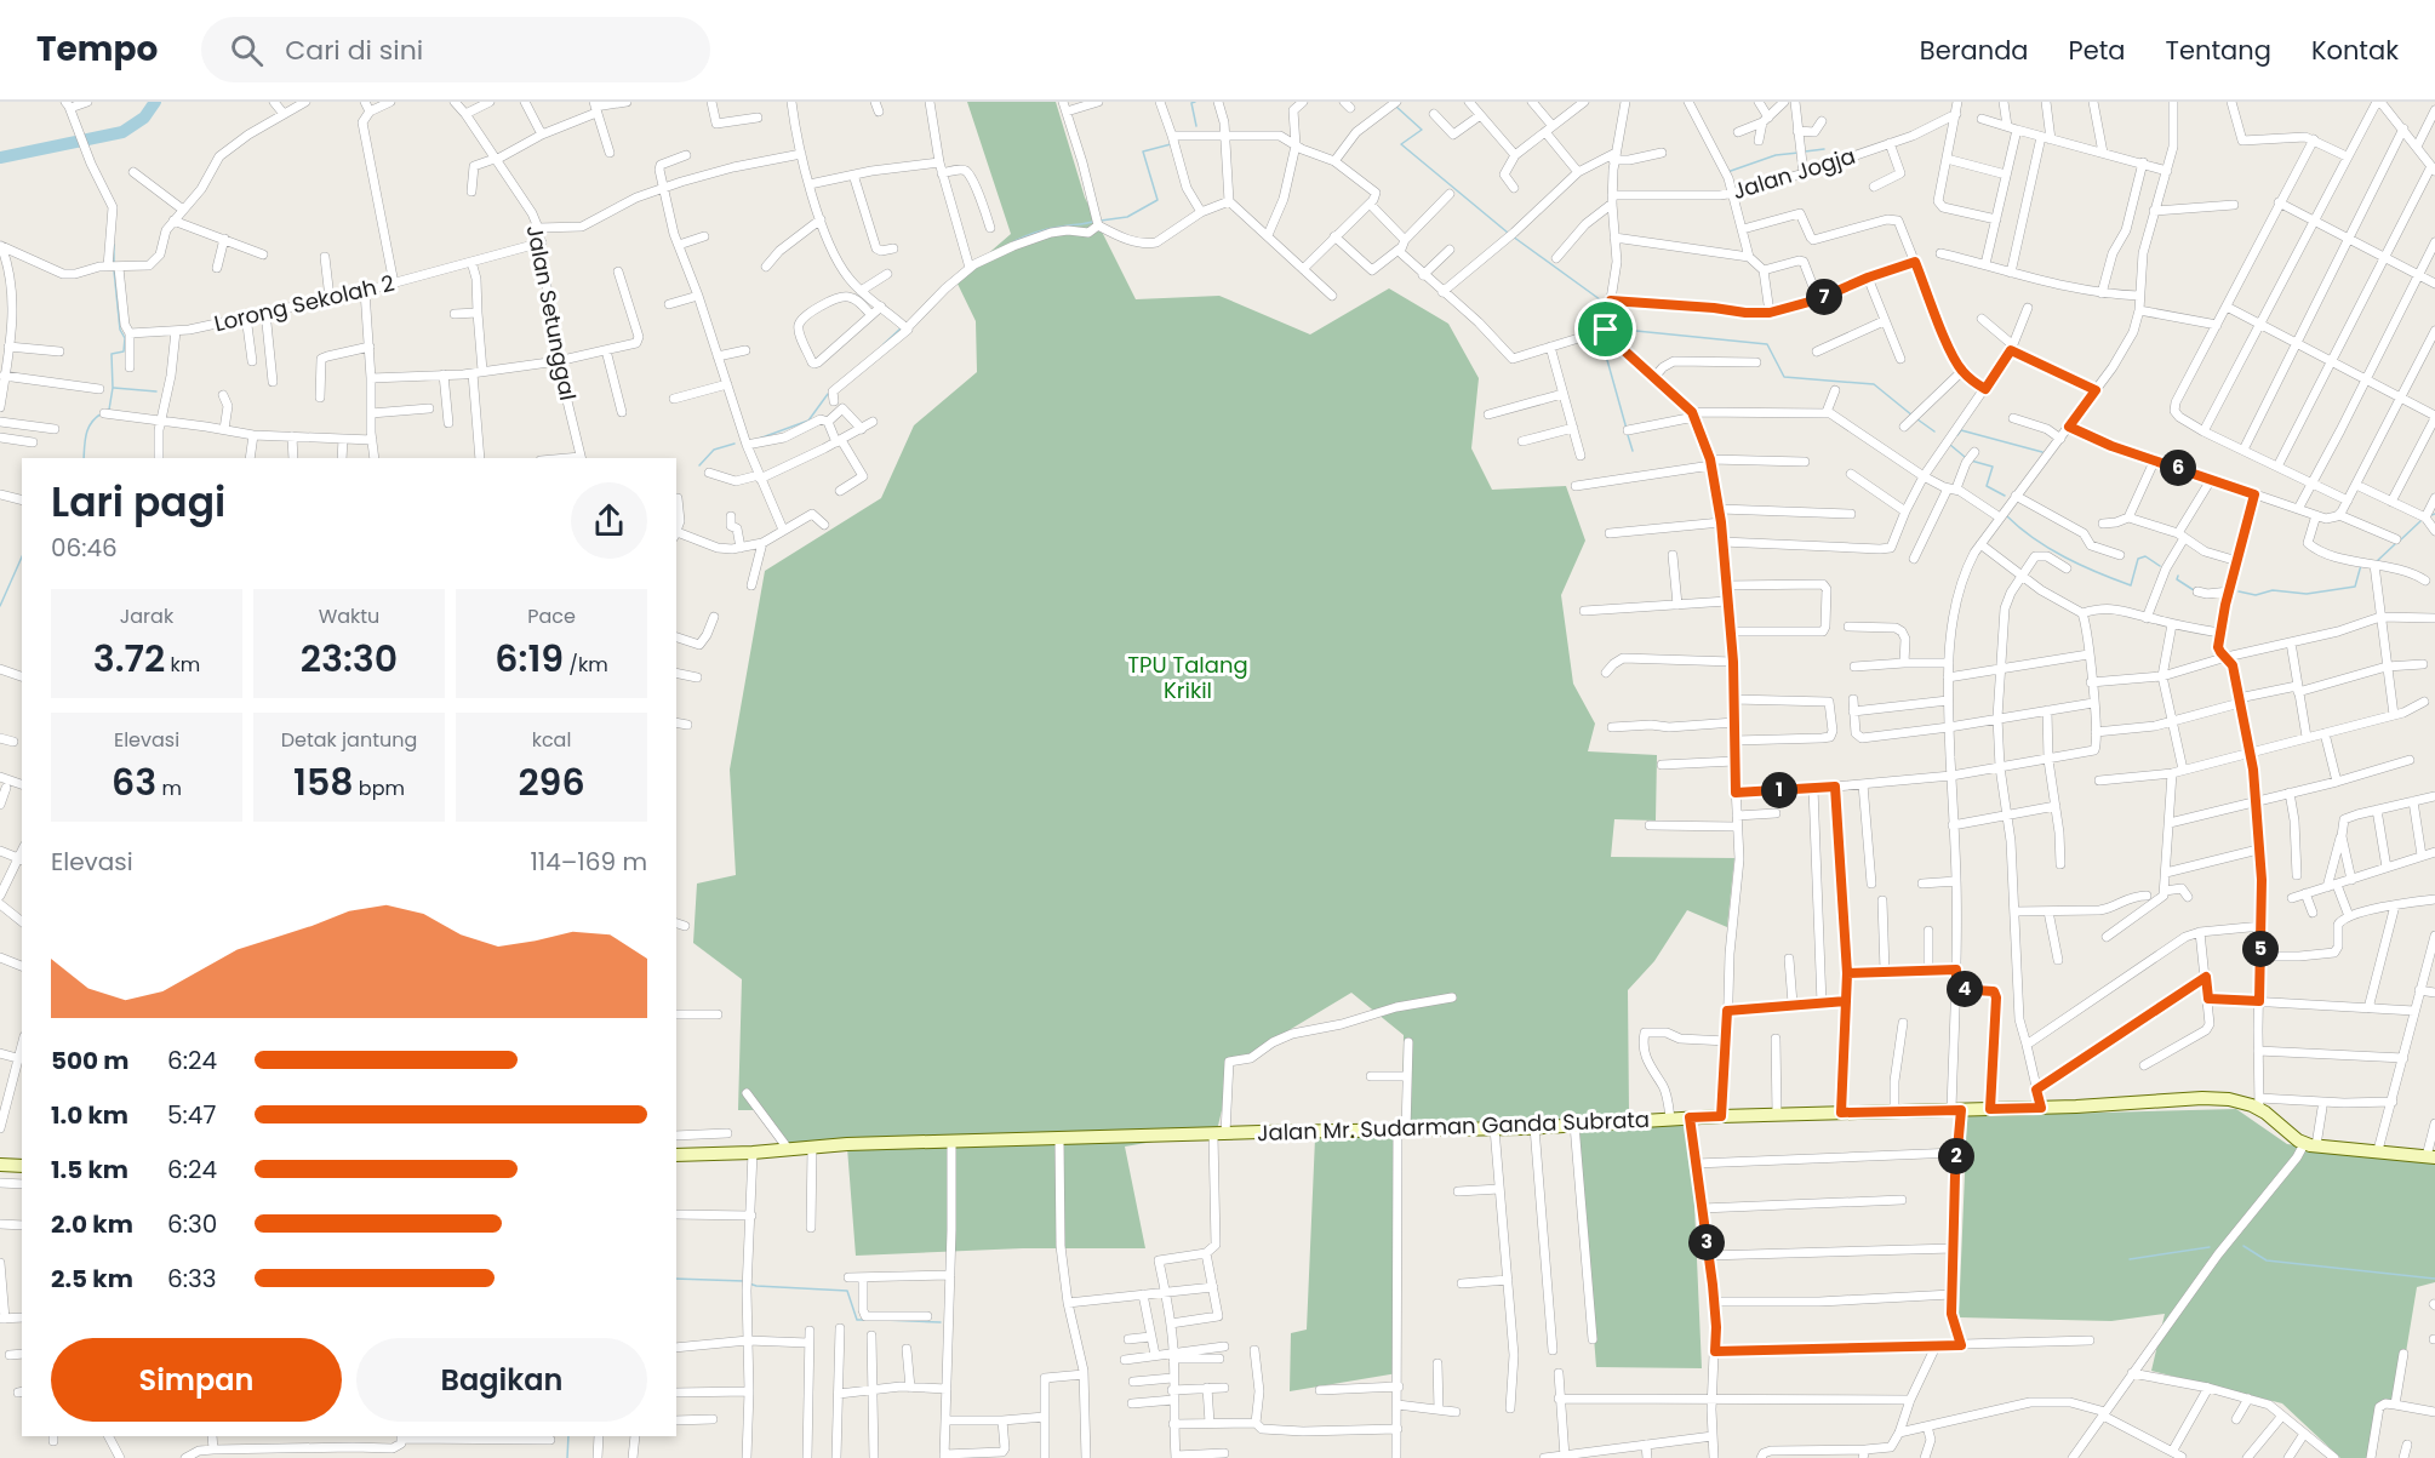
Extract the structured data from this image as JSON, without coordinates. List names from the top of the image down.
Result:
{
  "streets": {
    "street": [
      "Jalan Jogja",
      "Lorong Sekolah 2",
      "Jalan Setunggal",
      "Jalan Mr. Sudarman Ganda Subrata"
    ]
  },
  "crossings": [
    ["Lorong Sekolah 2", "Jalan Setunggal"]
  ],
  "parks": ["TPU Talang Krikil"],
  "page": {
    "header": "Tempo",
    "search": "Cari di sini",
    "nav": [
      "Beranda",
      "Peta",
      "Tentang",
      "Kontak"
    ],
    "pins": [
      "7",
      "6",
      "1",
      "5",
      "4",
      "2",
      "3"
    ],
    "heading": ["Lari pagi", "06:46"],
    "stats": [
      ["Jarak", "3.72 km"],
      ["Waktu", "23:30"],
      ["Pace", "6:19 /km"],
      ["Elevasi", "63 m"],
      ["Detak jantung", "158 bpm"],
      ["kcal", "296"]
    ],
    "chart": ["Elevasi", "114–169 m"],
    "list": [
      {
        "name": "500 m",
        "note": "6:24"
      },
      {
        "name": "1.0 km",
        "note": "5:47"
      },
      {
        "name": "1.5 km",
        "note": "6:24"
      },
      {
        "name": "2.0 km",
        "note": "6:30"
      },
      {
        "name": "2.5 km",
        "note": "6:33"
      }
    ],
    "buttons": ["Simpan", "Bagikan"]
  }
}
